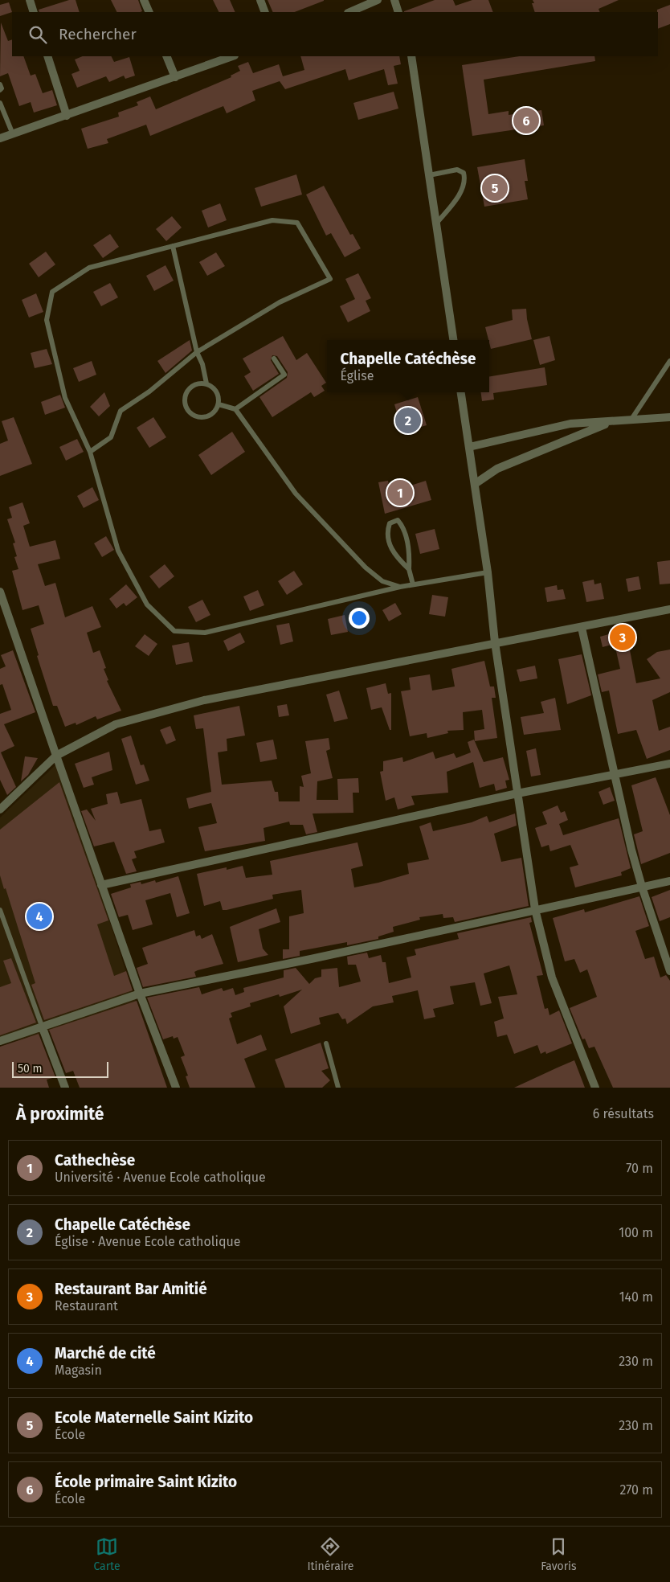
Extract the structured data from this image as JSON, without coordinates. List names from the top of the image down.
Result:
{
  "scale_bar": "50 m",
  "page": {
    "search": "Rechercher",
    "pins": [
      "6",
      "5",
      "2",
      "1",
      "3",
      "4"
    ],
    "popup": ["Chapelle Catéchèse", "Église"],
    "scale": "50 m",
    "heading": ["À proximité", "6 résultats"],
    "list": [
      {
        "mark": "1",
        "name": "Cathechèse",
        "note": "Université · Avenue Ecole catholique",
        "value": "70 m"
      },
      {
        "mark": "2",
        "name": "Chapelle Catéchèse",
        "note": "Église · Avenue Ecole catholique",
        "value": "100 m"
      },
      {
        "mark": "3",
        "name": "Restaurant Bar Amitié",
        "note": "Restaurant",
        "value": "140 m"
      },
      {
        "mark": "4",
        "name": "Marché de cité",
        "note": "Magasin",
        "value": "230 m"
      },
      {
        "mark": "5",
        "name": "Ecole Maternelle Saint Kizito",
        "note": "École",
        "value": "230 m"
      },
      {
        "mark": "6",
        "name": "École primaire Saint Kizito",
        "note": "École",
        "value": "270 m"
      }
    ],
    "nav": ["Carte", "Itinéraire", "Favoris"]
  }
}
